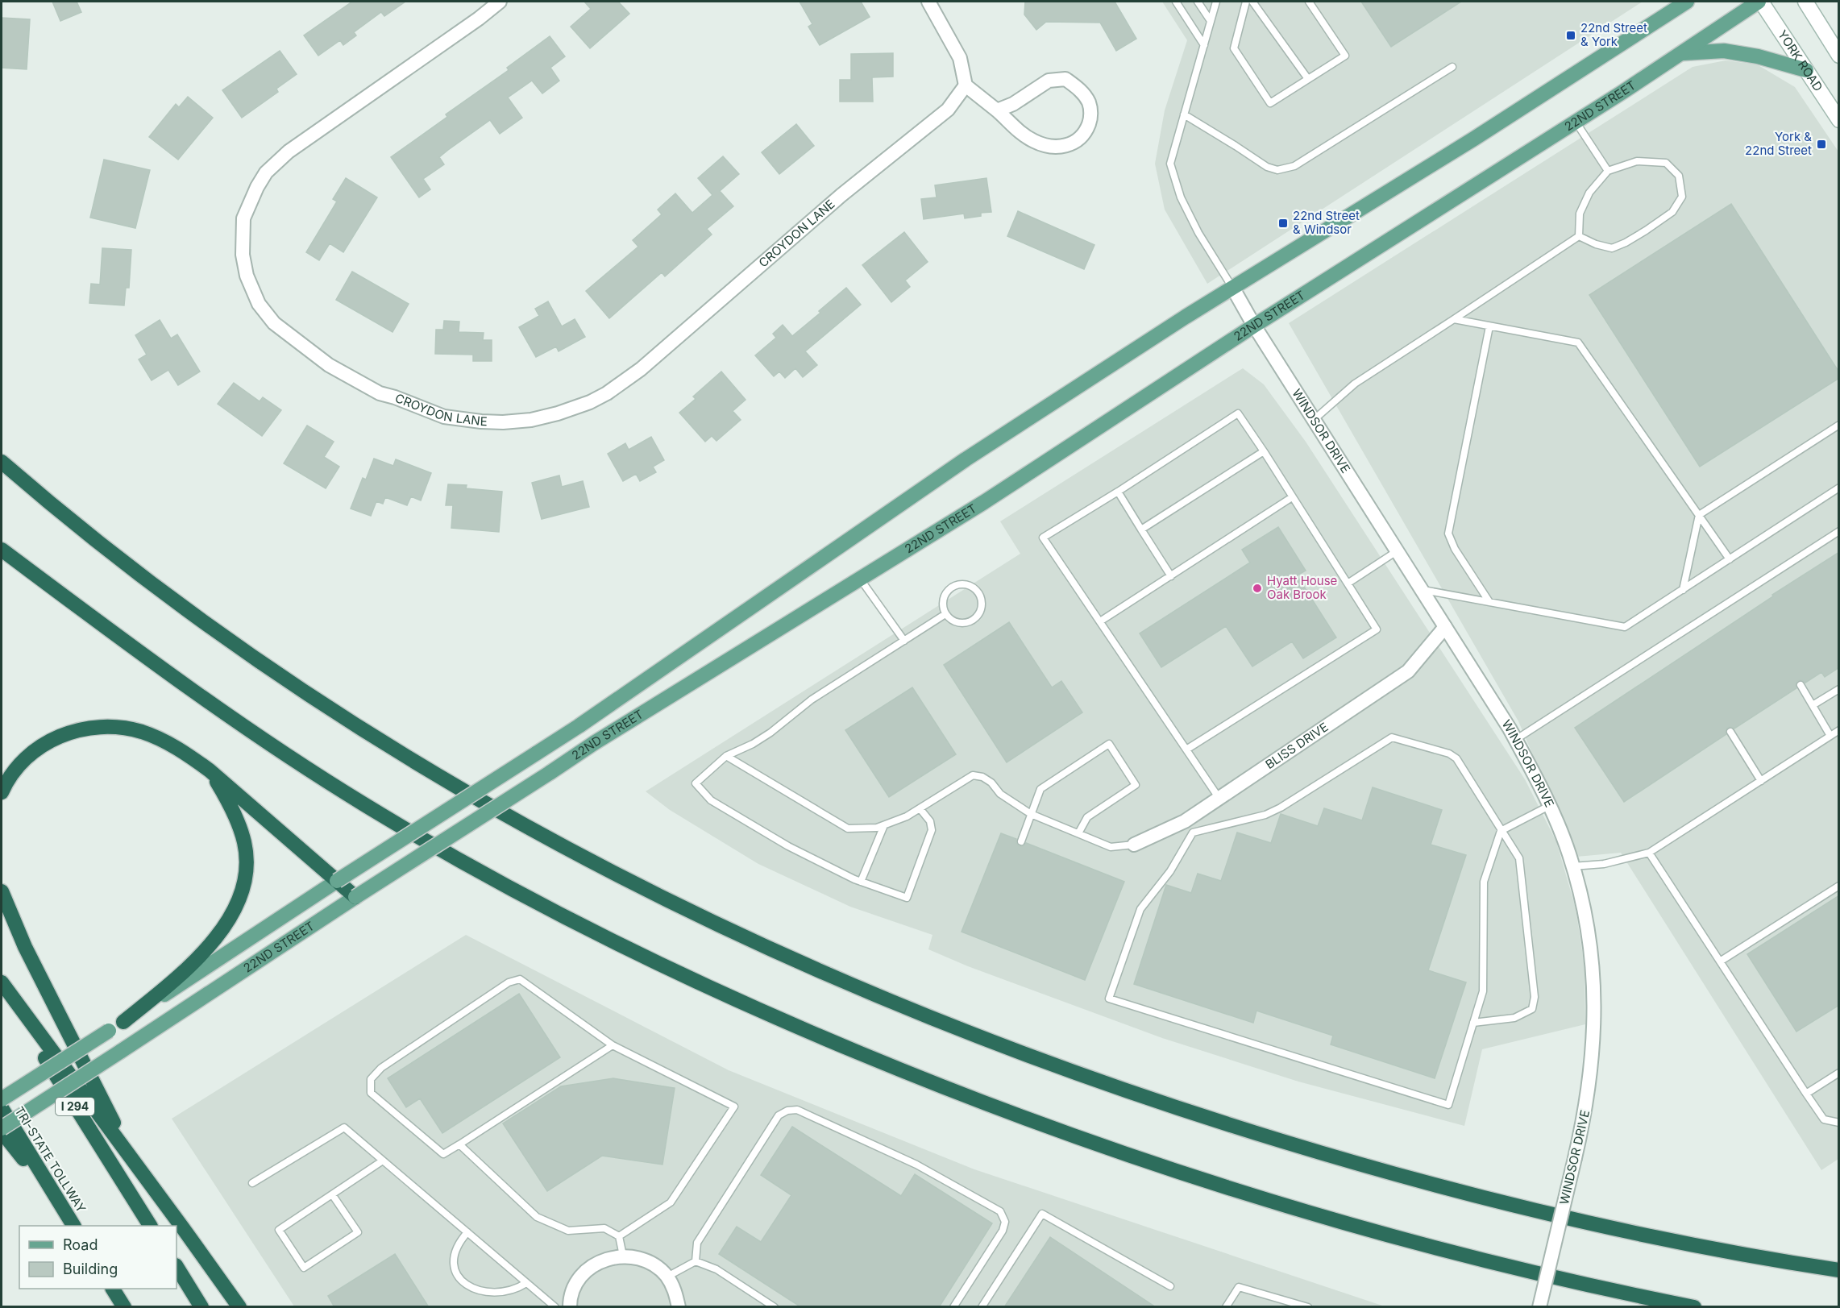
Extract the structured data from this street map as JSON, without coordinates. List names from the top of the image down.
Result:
{
  "streets": {
    "highway": ["I 294", "TRI-STATE TOLLWAY"],
    "main road": ["YORK ROAD", "22ND STREET"],
    "street": ["CROYDON LANE", "WINDSOR DRIVE", "BLISS DRIVE"]
  },
  "crossings": [
    ["YORK ROAD", "22ND STREET"],
    ["22ND STREET", "WINDSOR DRIVE"],
    ["WINDSOR DRIVE", "BLISS DRIVE"]
  ],
  "places": {
    "transit": ["22nd Street & York", "York & 22nd Street", "22nd Street & Windsor"],
    "other": ["Hyatt House Oak Brook"]
  },
  "legend": ["Road", "Building"]
}
